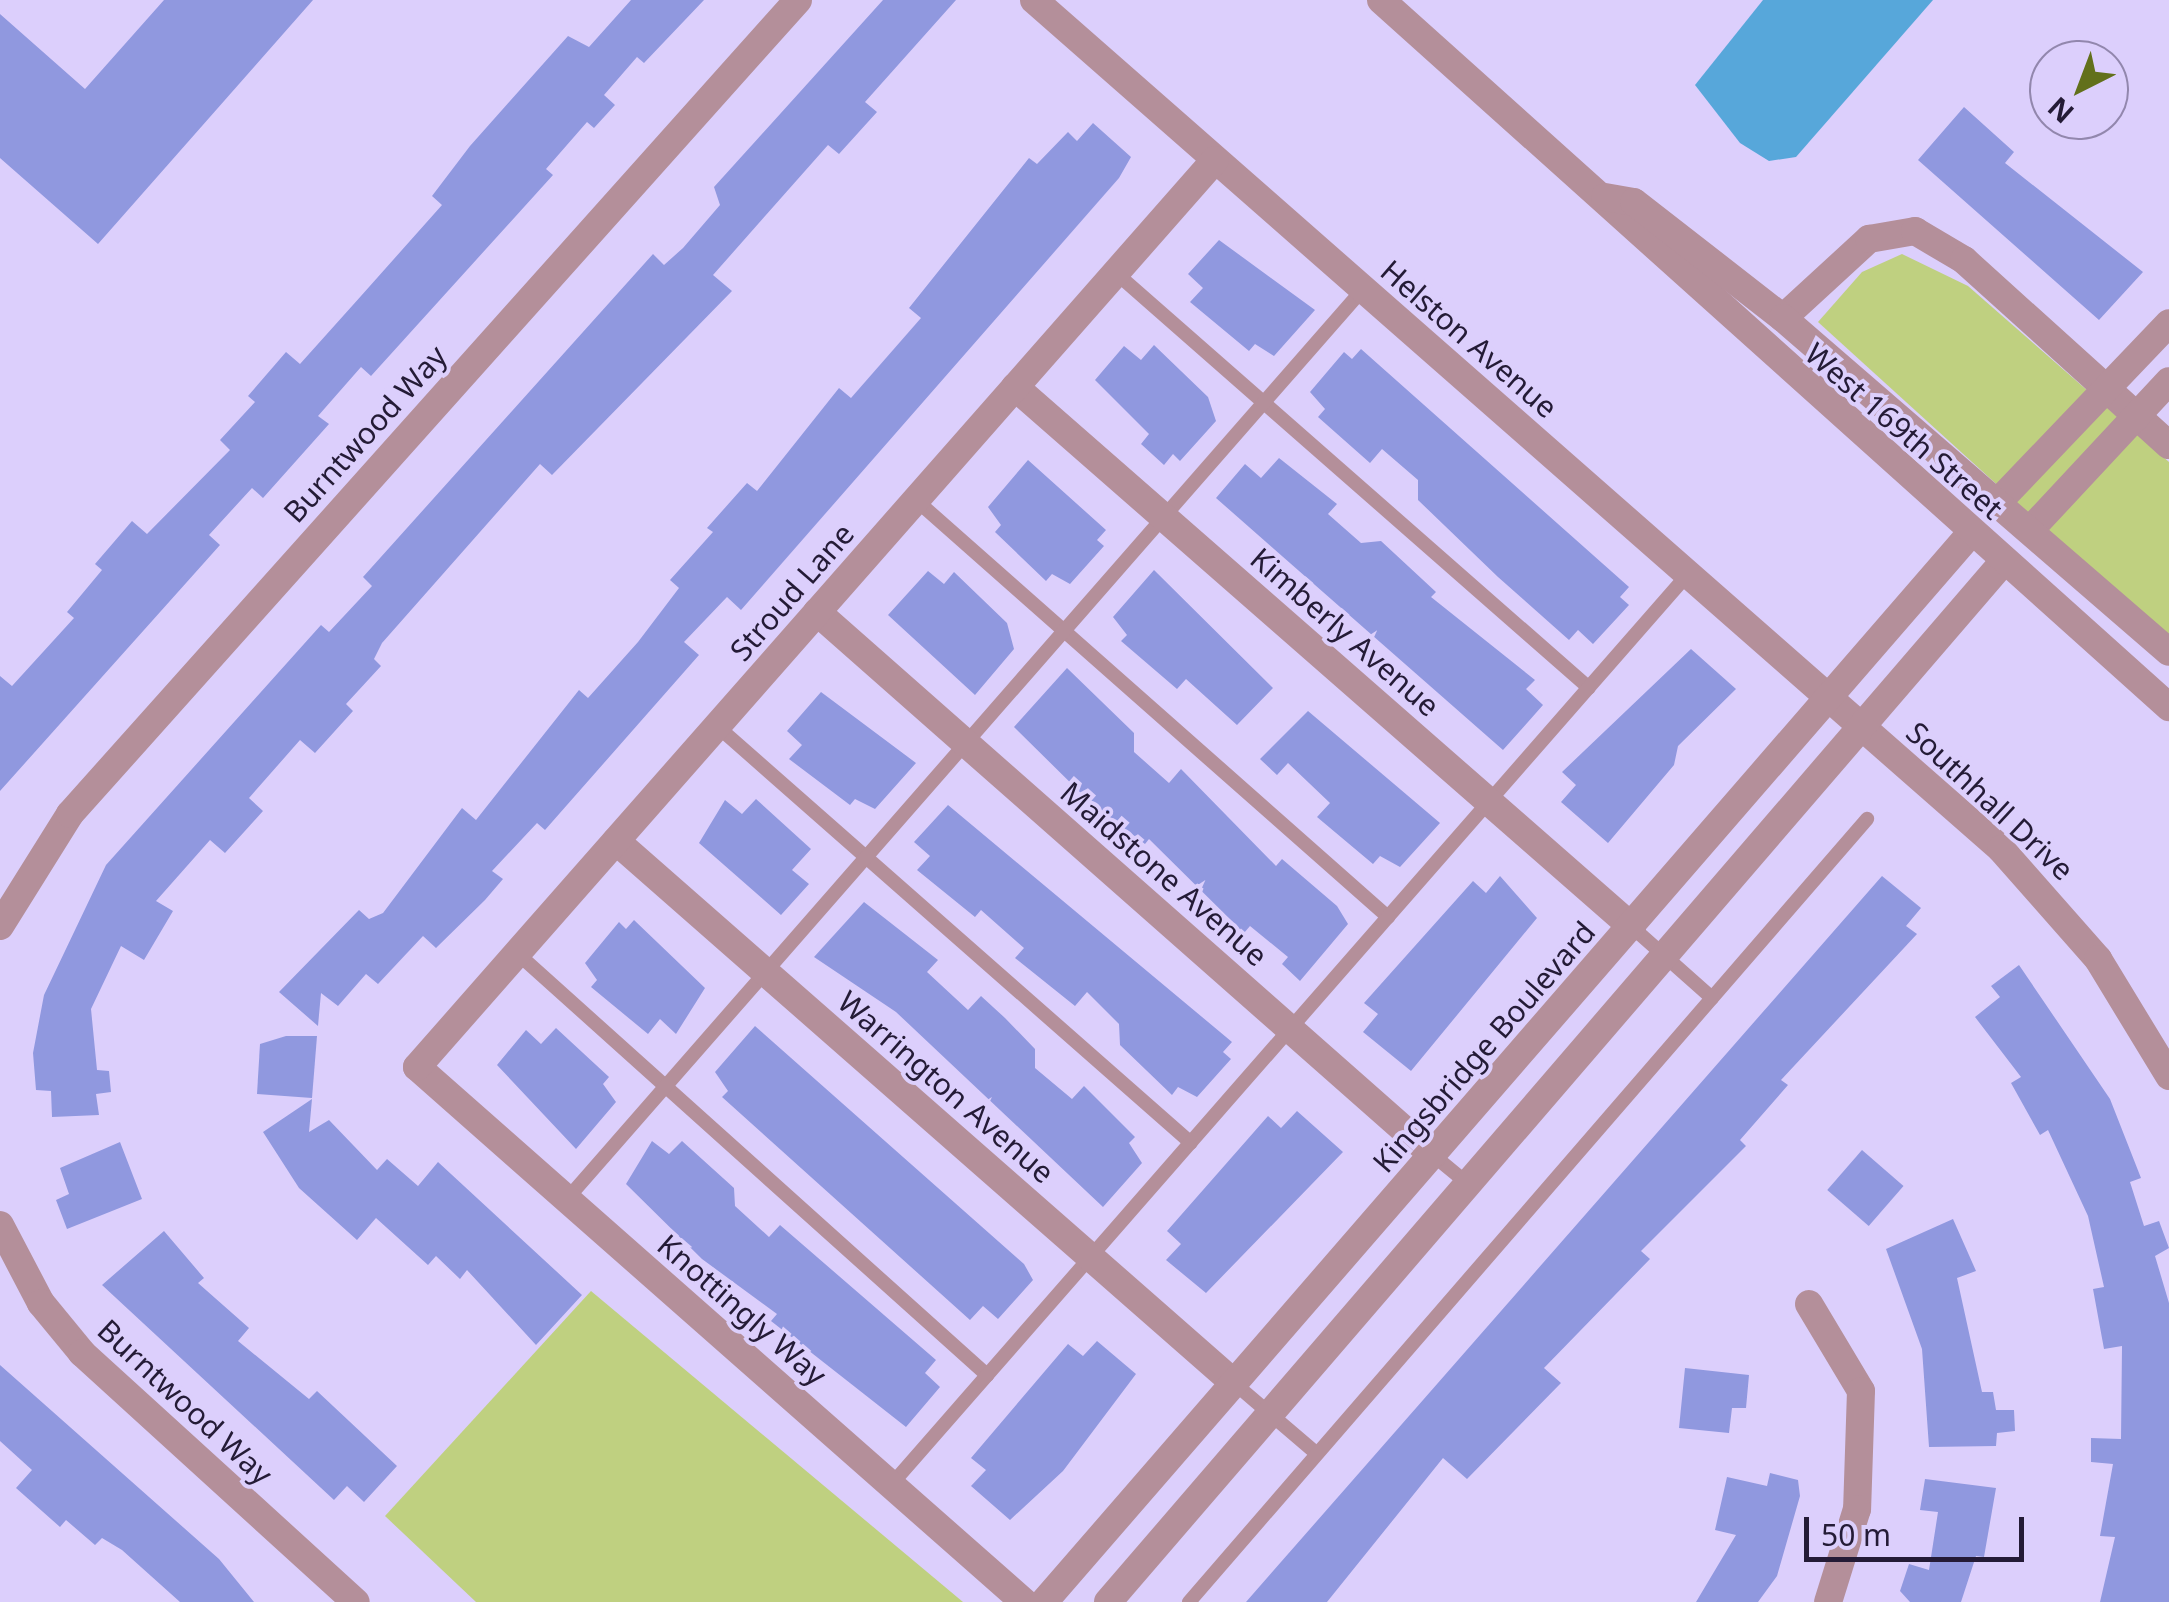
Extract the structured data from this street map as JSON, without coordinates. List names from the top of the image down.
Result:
{
  "streets": {
    "street": [
      "Helston Avenue",
      "West 169th Street",
      "Burntwood Way",
      "Stroud Lane",
      "Kimberly Avenue",
      "Southhall Drive",
      "Maidstone Avenue",
      "Kingsbridge Boulevard",
      "Warrington Avenue",
      "Knottingly Way"
    ]
  },
  "crossings": [
    ["Helston Avenue", "Stroud Lane"],
    ["Helston Avenue", "Southhall Drive"],
    ["Helston Avenue", "Kingsbridge Boulevard"],
    ["West 169th Street", "Kingsbridge Boulevard"],
    ["Stroud Lane", "Kimberly Avenue"],
    ["Stroud Lane", "Maidstone Avenue"],
    ["Stroud Lane", "Warrington Avenue"],
    ["Stroud Lane", "Knottingly Way"],
    ["Kimberly Avenue", "Kingsbridge Boulevard"],
    ["Maidstone Avenue", "Kingsbridge Boulevard"],
    ["Kingsbridge Boulevard", "Warrington Avenue"]
  ],
  "scale_bar": "50 m",
  "north": "bottom left"
}
